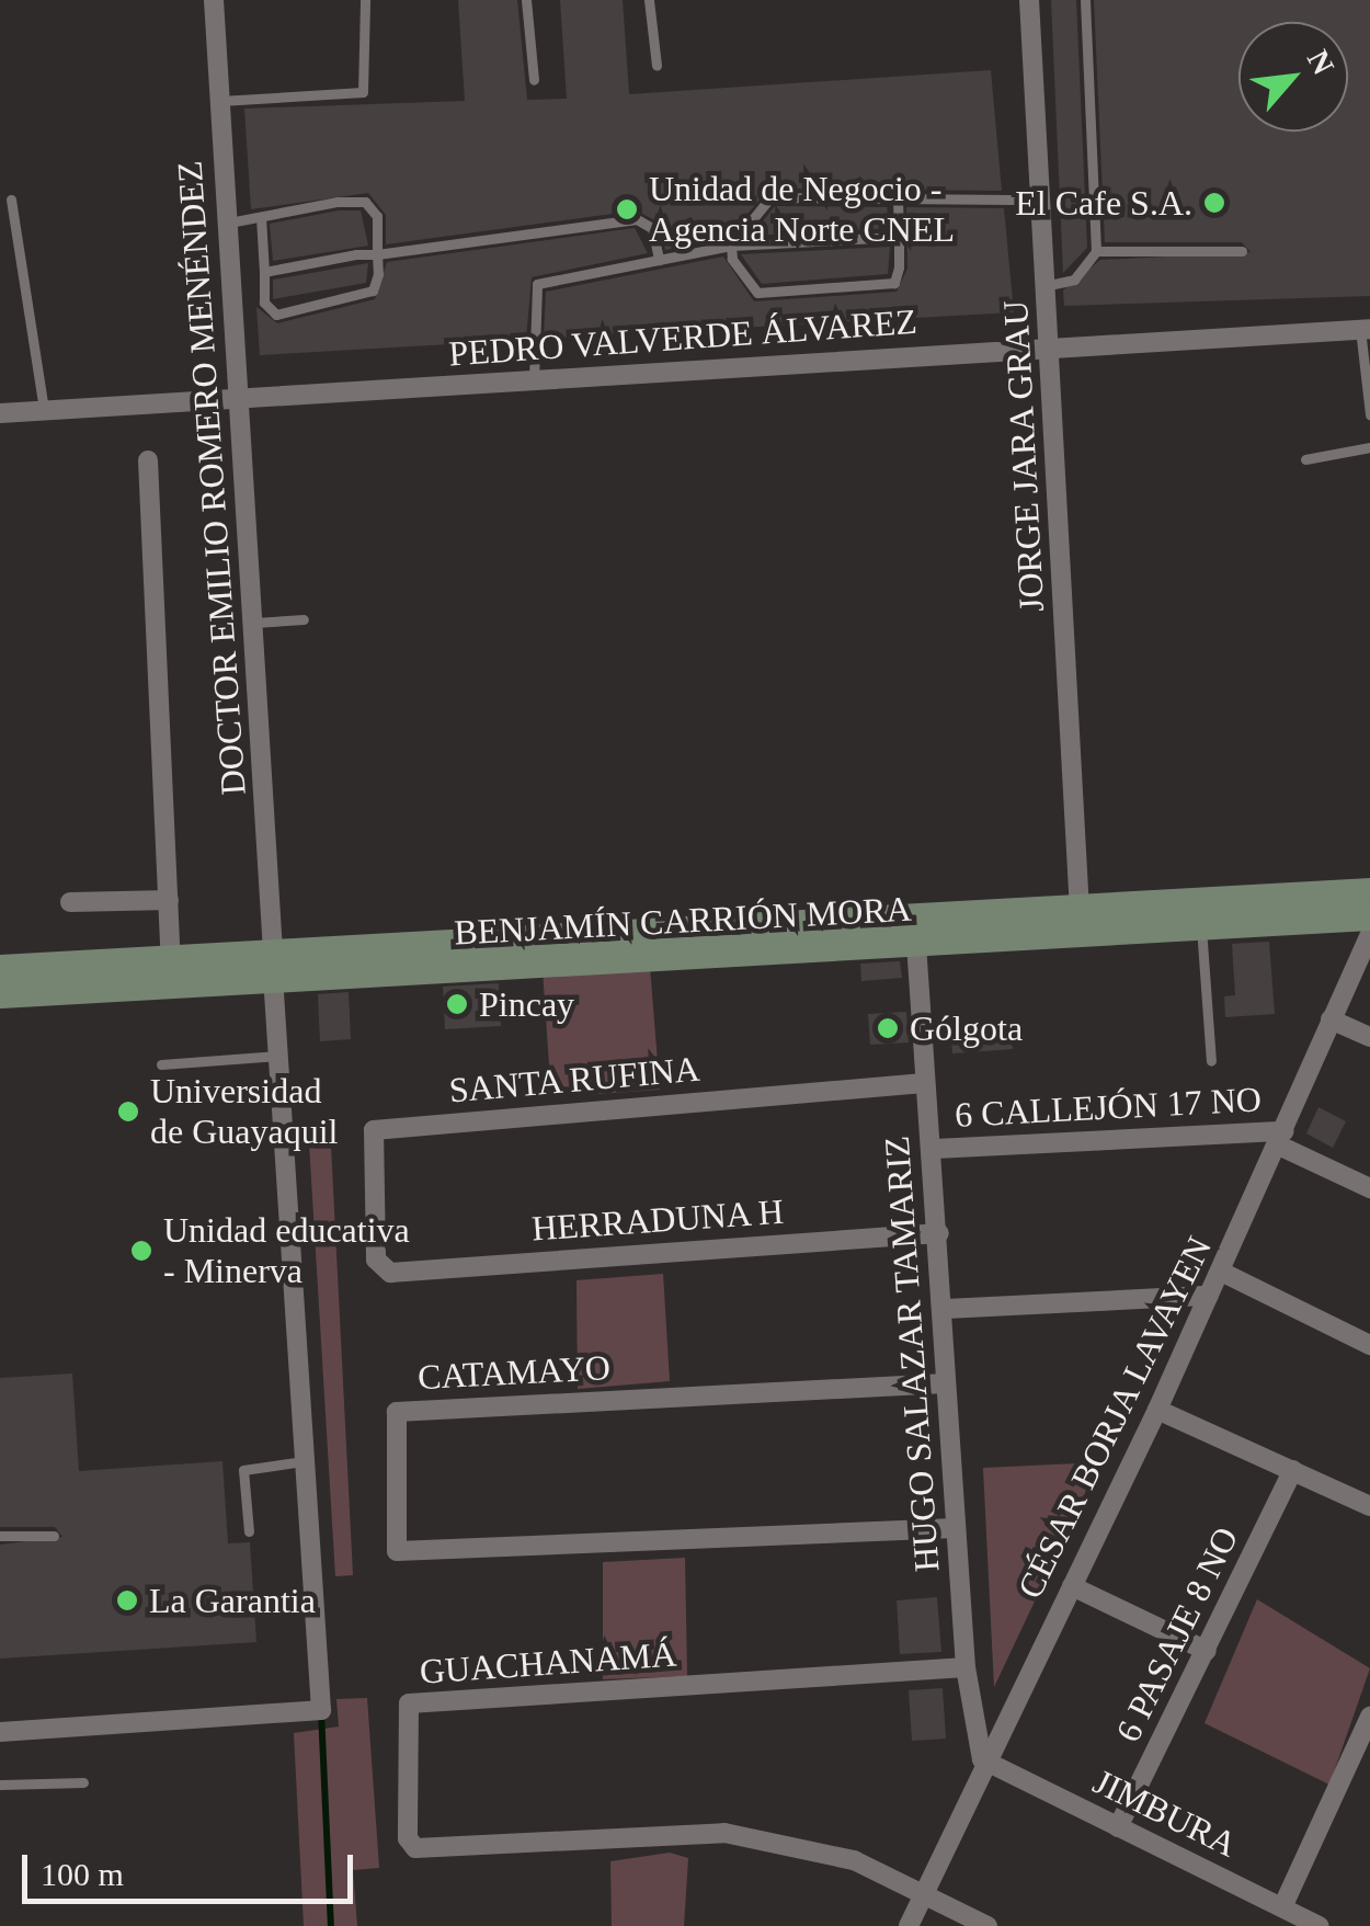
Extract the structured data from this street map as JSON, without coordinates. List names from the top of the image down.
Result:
{
  "streets": {
    "main road": ["BENJAMÍN CARRIÓN MORA"],
    "street": [
      "PEDRO VALVERDE ÁLVAREZ",
      "JORGE JARA GRAU",
      "DOCTOR EMILIO ROMERO MENÉNDEZ",
      "SANTA RUFINA",
      "6 CALLEJÓN 17 NO",
      "HERRADUNA H",
      "HUGO SALAZAR TAMARIZ",
      "CATAMAYO",
      "CÉSAR BORJA LAVAYEN",
      "6 PASAJE 8 NO",
      "GUACHANAMÁ",
      "JIMBURA"
    ]
  },
  "crossings": [
    ["PEDRO VALVERDE ÁLVAREZ", "JORGE JARA GRAU"],
    ["PEDRO VALVERDE ÁLVAREZ", "DOCTOR EMILIO ROMERO MENÉNDEZ"],
    ["JORGE JARA GRAU", "BENJAMÍN CARRIÓN MORA"],
    ["DOCTOR EMILIO ROMERO MENÉNDEZ", "BENJAMÍN CARRIÓN MORA"],
    ["BENJAMÍN CARRIÓN MORA", "HUGO SALAZAR TAMARIZ"],
    ["SANTA RUFINA", "HERRADUNA H"],
    ["SANTA RUFINA", "HUGO SALAZAR TAMARIZ"],
    ["6 CALLEJÓN 17 NO", "HUGO SALAZAR TAMARIZ"],
    ["6 CALLEJÓN 17 NO", "CÉSAR BORJA LAVAYEN"],
    ["HERRADUNA H", "HUGO SALAZAR TAMARIZ"],
    ["HUGO SALAZAR TAMARIZ", "CATAMAYO"],
    ["HUGO SALAZAR TAMARIZ", "CÉSAR BORJA LAVAYEN"],
    ["HUGO SALAZAR TAMARIZ", "GUACHANAMÁ"],
    ["HUGO SALAZAR TAMARIZ", "JIMBURA"],
    ["CÉSAR BORJA LAVAYEN", "GUACHANAMÁ"],
    ["CÉSAR BORJA LAVAYEN", "JIMBURA"],
    ["6 PASAJE 8 NO", "JIMBURA"]
  ],
  "places": [
    "El Cafe S.A.",
    "Unidad de Negocio - Agencia Norte CNEL",
    "Pincay",
    "Gólgota",
    "Universidad de Guayaquil",
    "Unidad educativa - Minerva",
    "La Garantia"
  ],
  "scale_bar": "100 m",
  "north": "top right"
}
